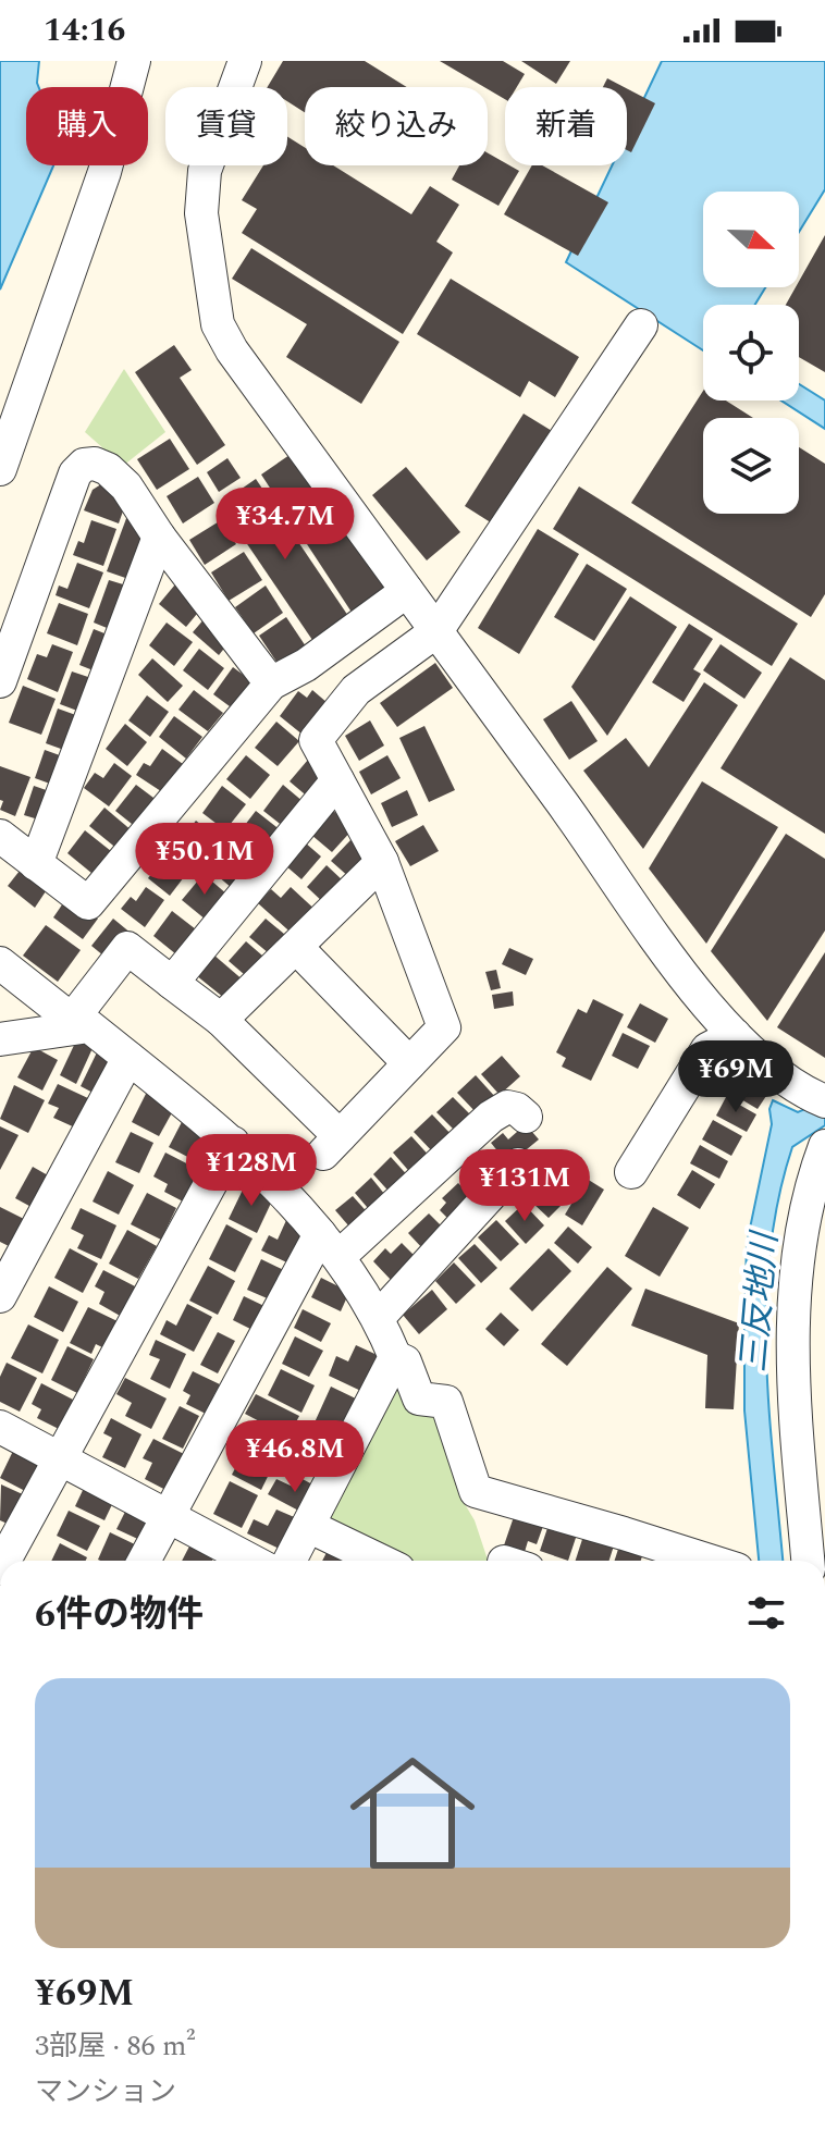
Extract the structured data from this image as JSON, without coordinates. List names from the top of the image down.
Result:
{
  "water": ["三反地川"],
  "north": "right",
  "page": {
    "status": "14:16",
    "chip": [
      "購入",
      "賃貸",
      "絞り込み",
      "新着"
    ],
    "price": [
      "¥34.7M",
      "¥50.1M",
      "¥69M",
      "¥128M",
      "¥131M",
      "¥46.8M"
    ],
    "heading": "6件の物件",
    "list": [
      {
        "name": "¥69M",
        "note": "3部屋 · 86 m² · マンション"
      }
    ]
  }
}
